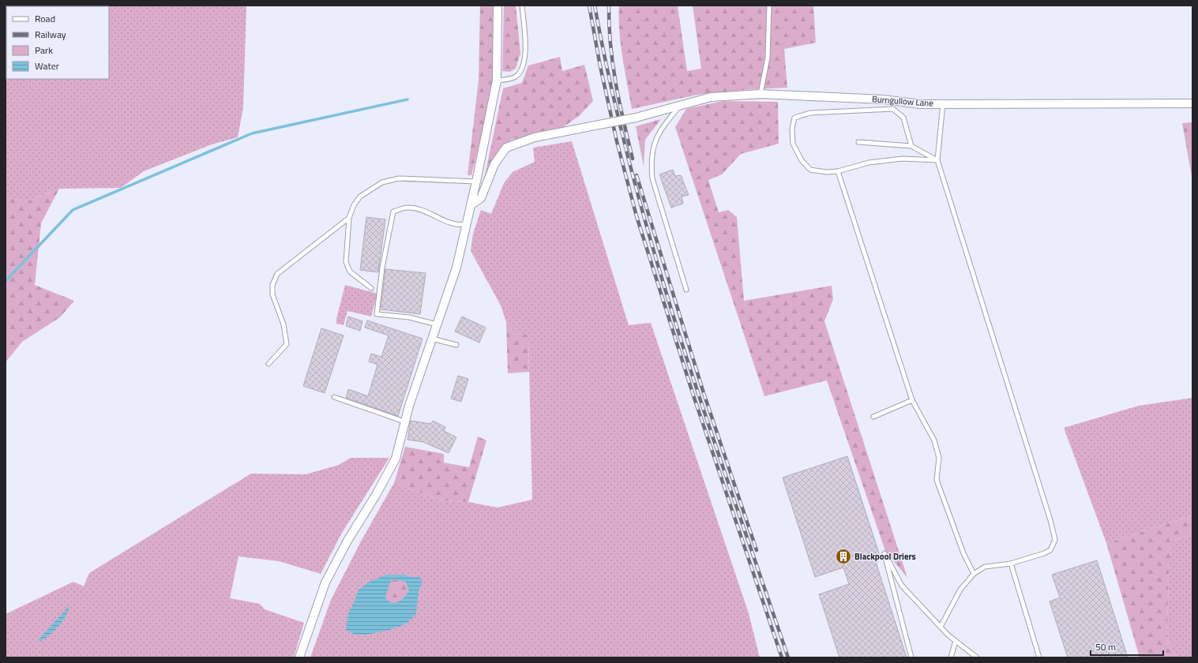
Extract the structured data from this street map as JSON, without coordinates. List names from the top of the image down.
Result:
{
  "streets": {
    "street": ["Burngullow Lane"]
  },
  "places": {
    "building": ["Blackpool Driers"]
  },
  "legend": [
    "Road",
    "Railway",
    "Park",
    "Water"
  ],
  "scale_bar": "50 m"
}
